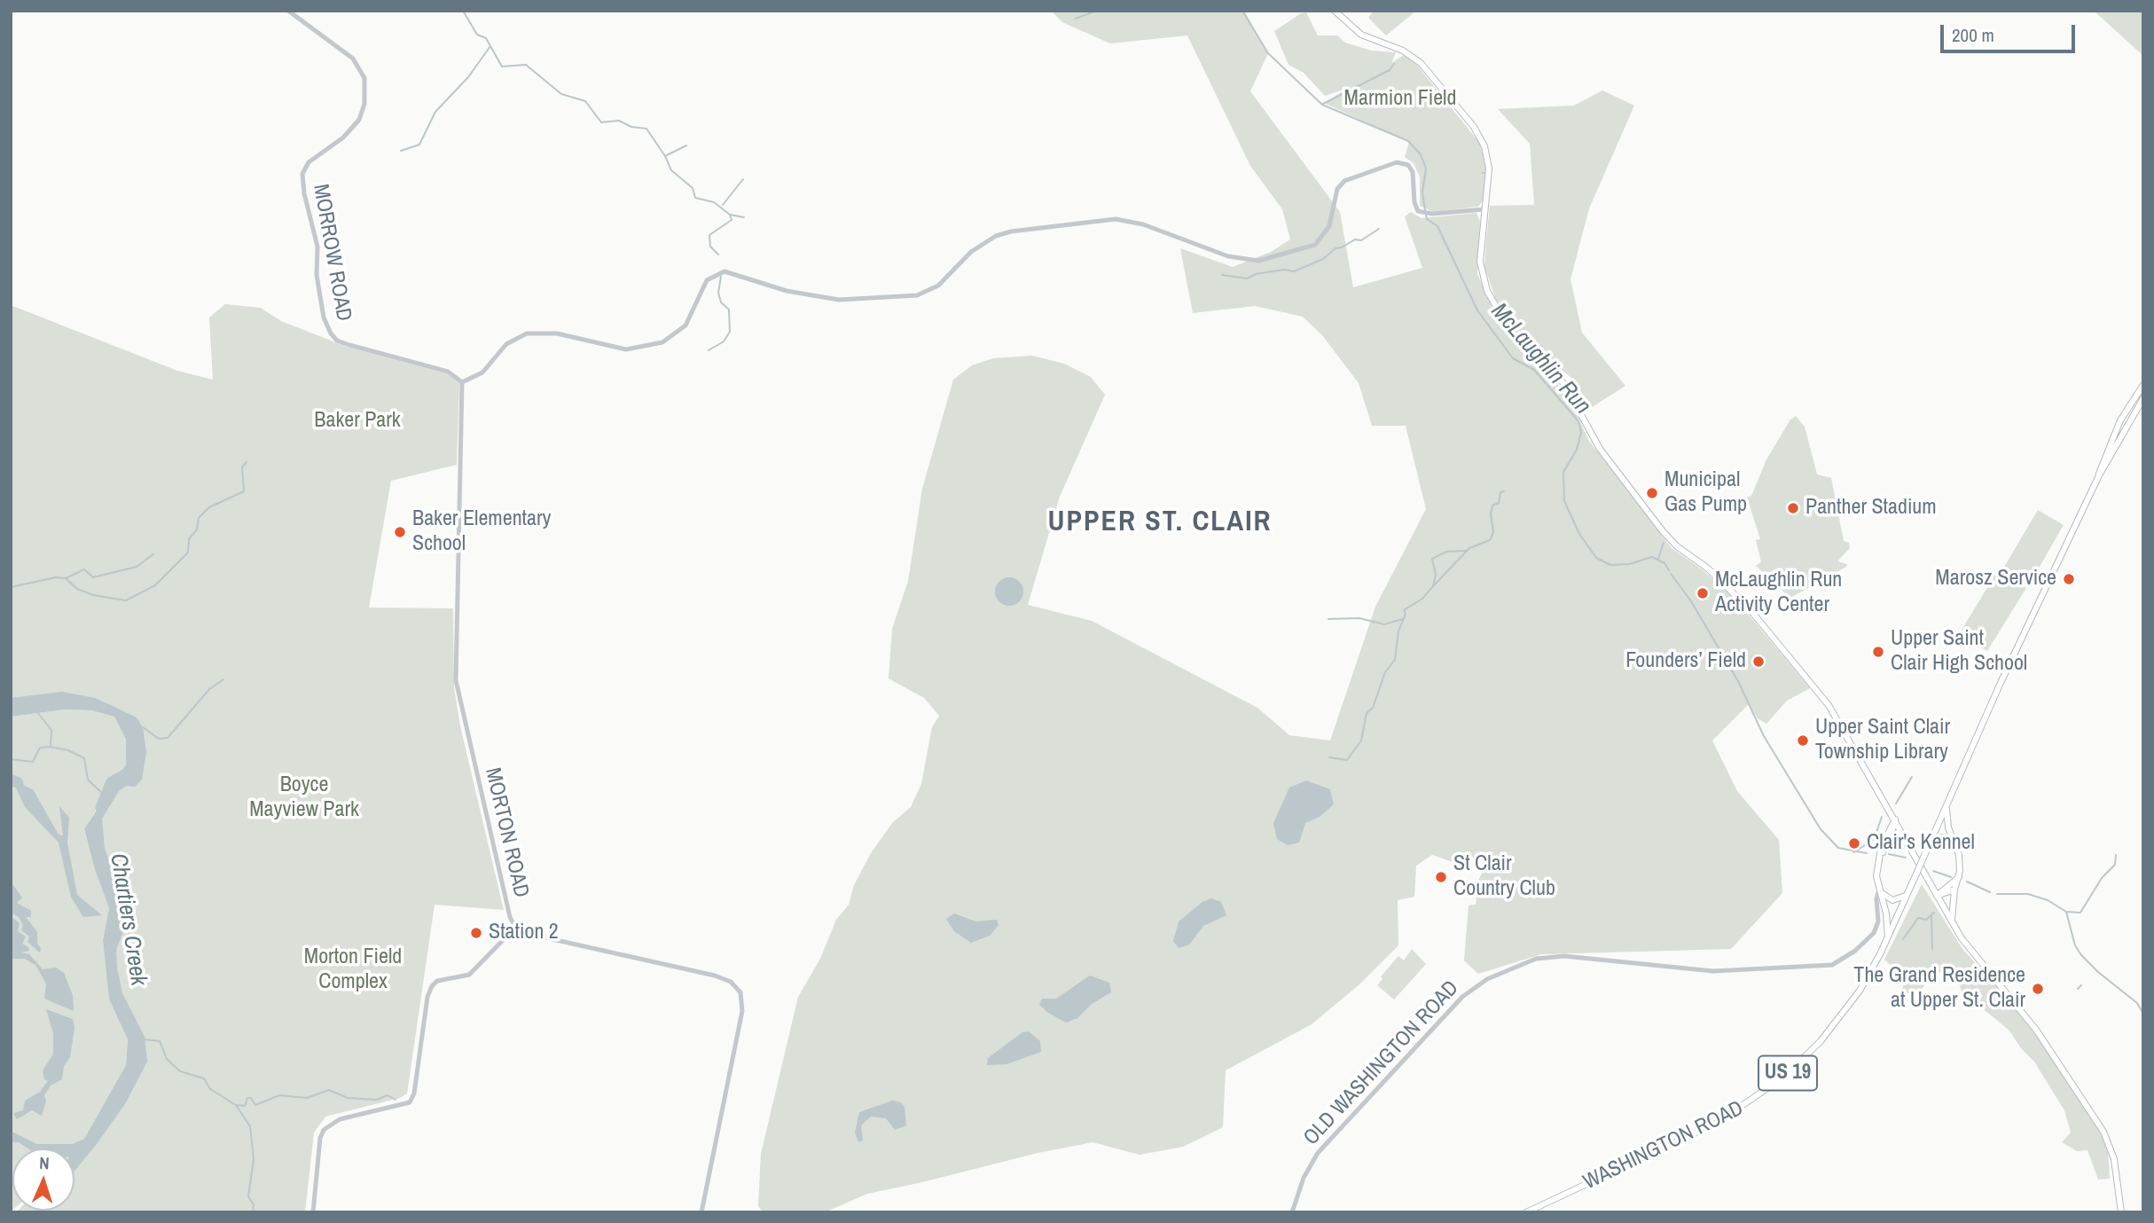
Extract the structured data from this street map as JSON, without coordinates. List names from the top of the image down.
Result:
{
  "streets": {
    "main road": ["US 19", "WASHINGTON ROAD"],
    "street": ["MORROW ROAD", "MORTON ROAD", "OLD WASHINGTON ROAD"]
  },
  "crossings": [
    ["MORROW ROAD", "MORTON ROAD"]
  ],
  "districts": ["UPPER ST. CLAIR"],
  "water": ["McLaughlin Run", "Chartiers Creek"],
  "parks": [
    "Marmion Field",
    "Baker Park",
    "Boyce Mayview Park",
    "Morton Field Complex"
  ],
  "places": [
    "Municipal Gas Pump",
    "Panther Stadium",
    "Baker Elementary School",
    "Marosz Service",
    "McLaughlin Run Activity Center",
    "Upper Saint Clair High School",
    "Founders’ Field",
    "Upper Saint Clair Township Library",
    "Clair's Kennel",
    "St Clair Country Club",
    "Station 2",
    "The Grand Residence at Upper St. Clair"
  ],
  "scale_bar": "200 m",
  "north": "top"
}
